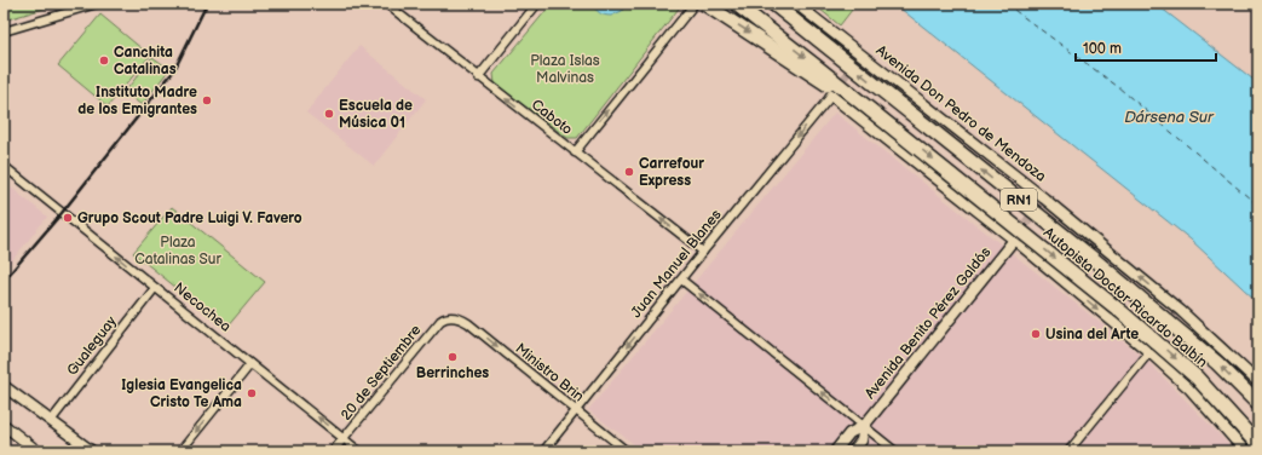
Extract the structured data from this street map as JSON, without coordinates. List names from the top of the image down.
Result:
{
  "streets": {
    "highway": ["RN1", "Autopista Doctor Ricardo Balbín"],
    "main road": ["Avenida Don Pedro de Mendoza", "Avenida Benito Pérez Galdós"],
    "street": [
      "Caboto",
      "Juan Manuel Blanes",
      "Necochea",
      "Gualeguay",
      "20 de Septiembre",
      "Ministro Brin"
    ]
  },
  "crossings": [
    ["Caboto", "Juan Manuel Blanes"],
    ["Juan Manuel Blanes", "Ministro Brin"],
    ["Necochea", "Gualeguay"],
    ["Necochea", "20 de Septiembre"],
    ["20 de Septiembre", "Ministro Brin"]
  ],
  "one_way": [
    "Caboto",
    "Juan Manuel Blanes",
    "Necochea",
    "Ministro Brin"
  ],
  "water": ["Dársena Sur"],
  "parks": ["Plaza Islas Malvinas", "Plaza Catalinas Sur"],
  "places": [
    "Canchita Catalinas",
    "Instituto Madre de los Emigrantes",
    "Escuela de Música 01",
    "Carrefour Express",
    "Grupo Scout Padre Luigi V. Favero",
    "Usina del Arte",
    "Berrinches",
    "Iglesia Evangelica Cristo Te Ama"
  ],
  "scale_bar": "100 m"
}
